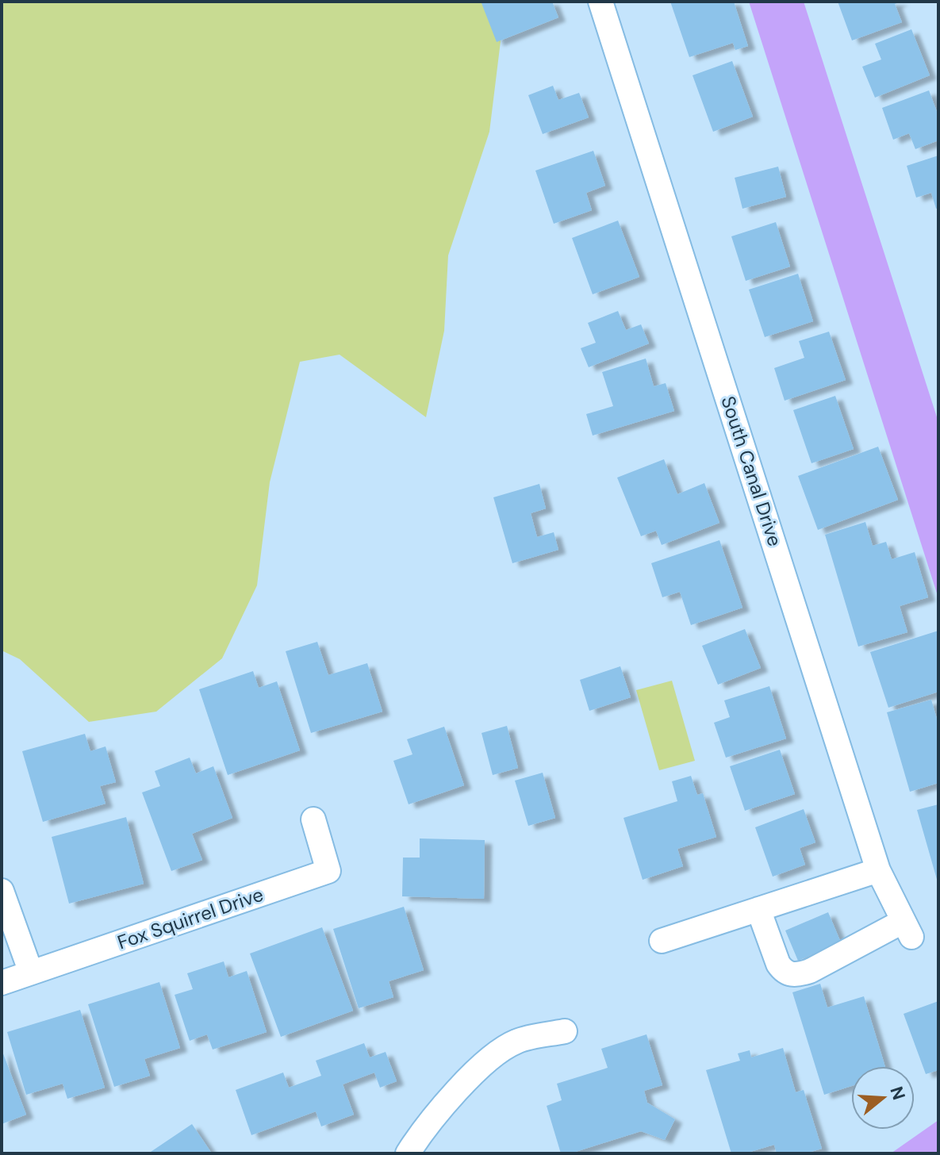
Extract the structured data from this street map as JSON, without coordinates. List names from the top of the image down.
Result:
{
  "streets": {
    "street": ["South Canal Drive", "Fox Squirrel Drive"]
  },
  "north": "right"
}
